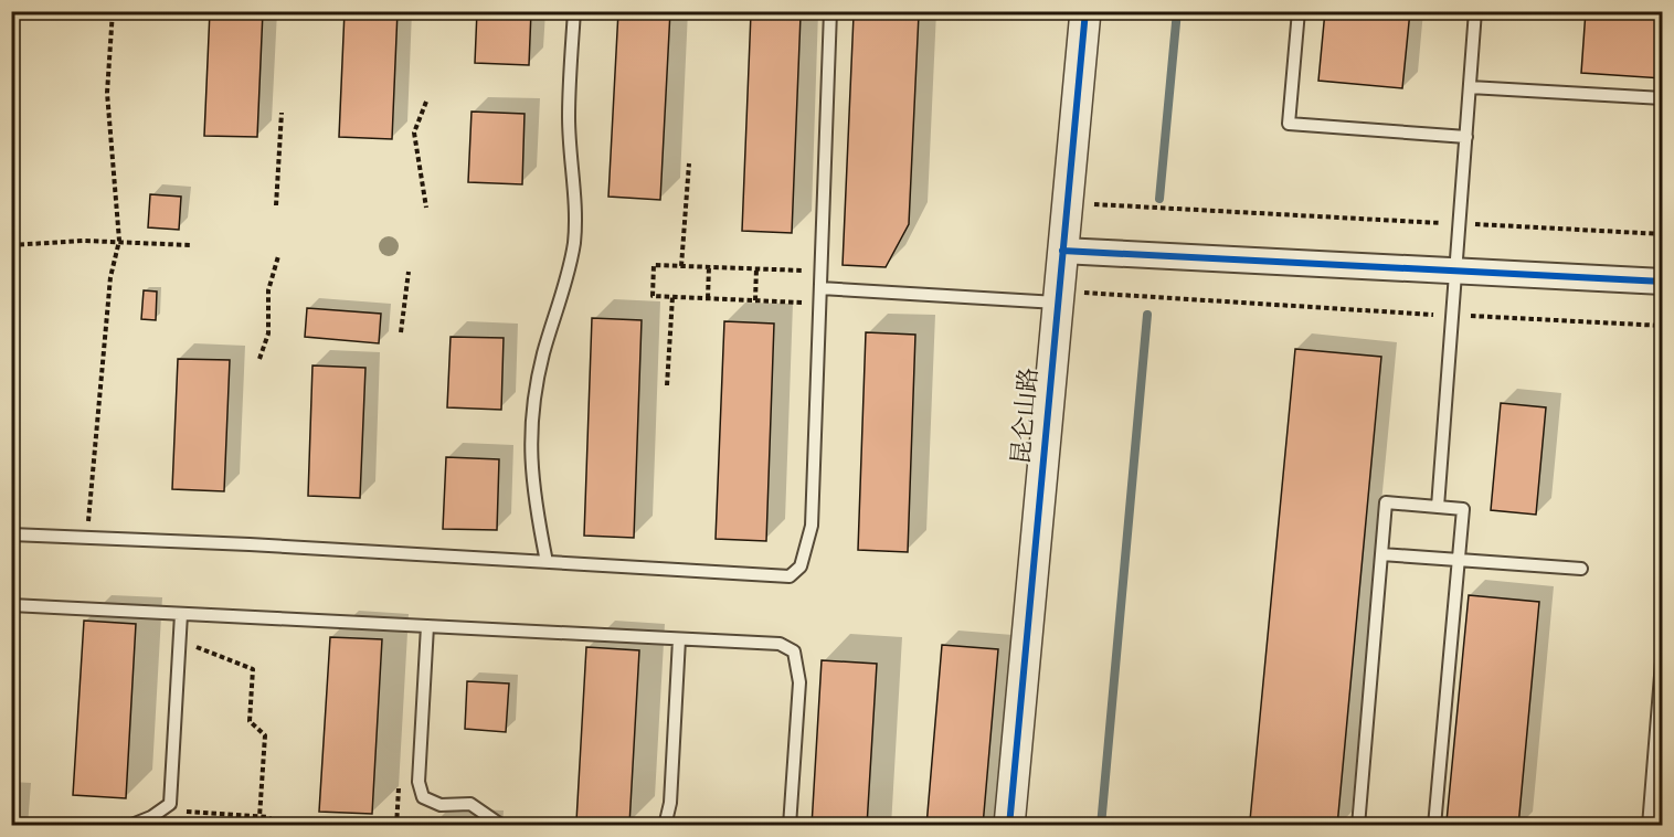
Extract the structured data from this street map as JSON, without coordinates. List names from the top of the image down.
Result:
{
  "streets": {
    "street": ["昆仑山路"]
  }
}
